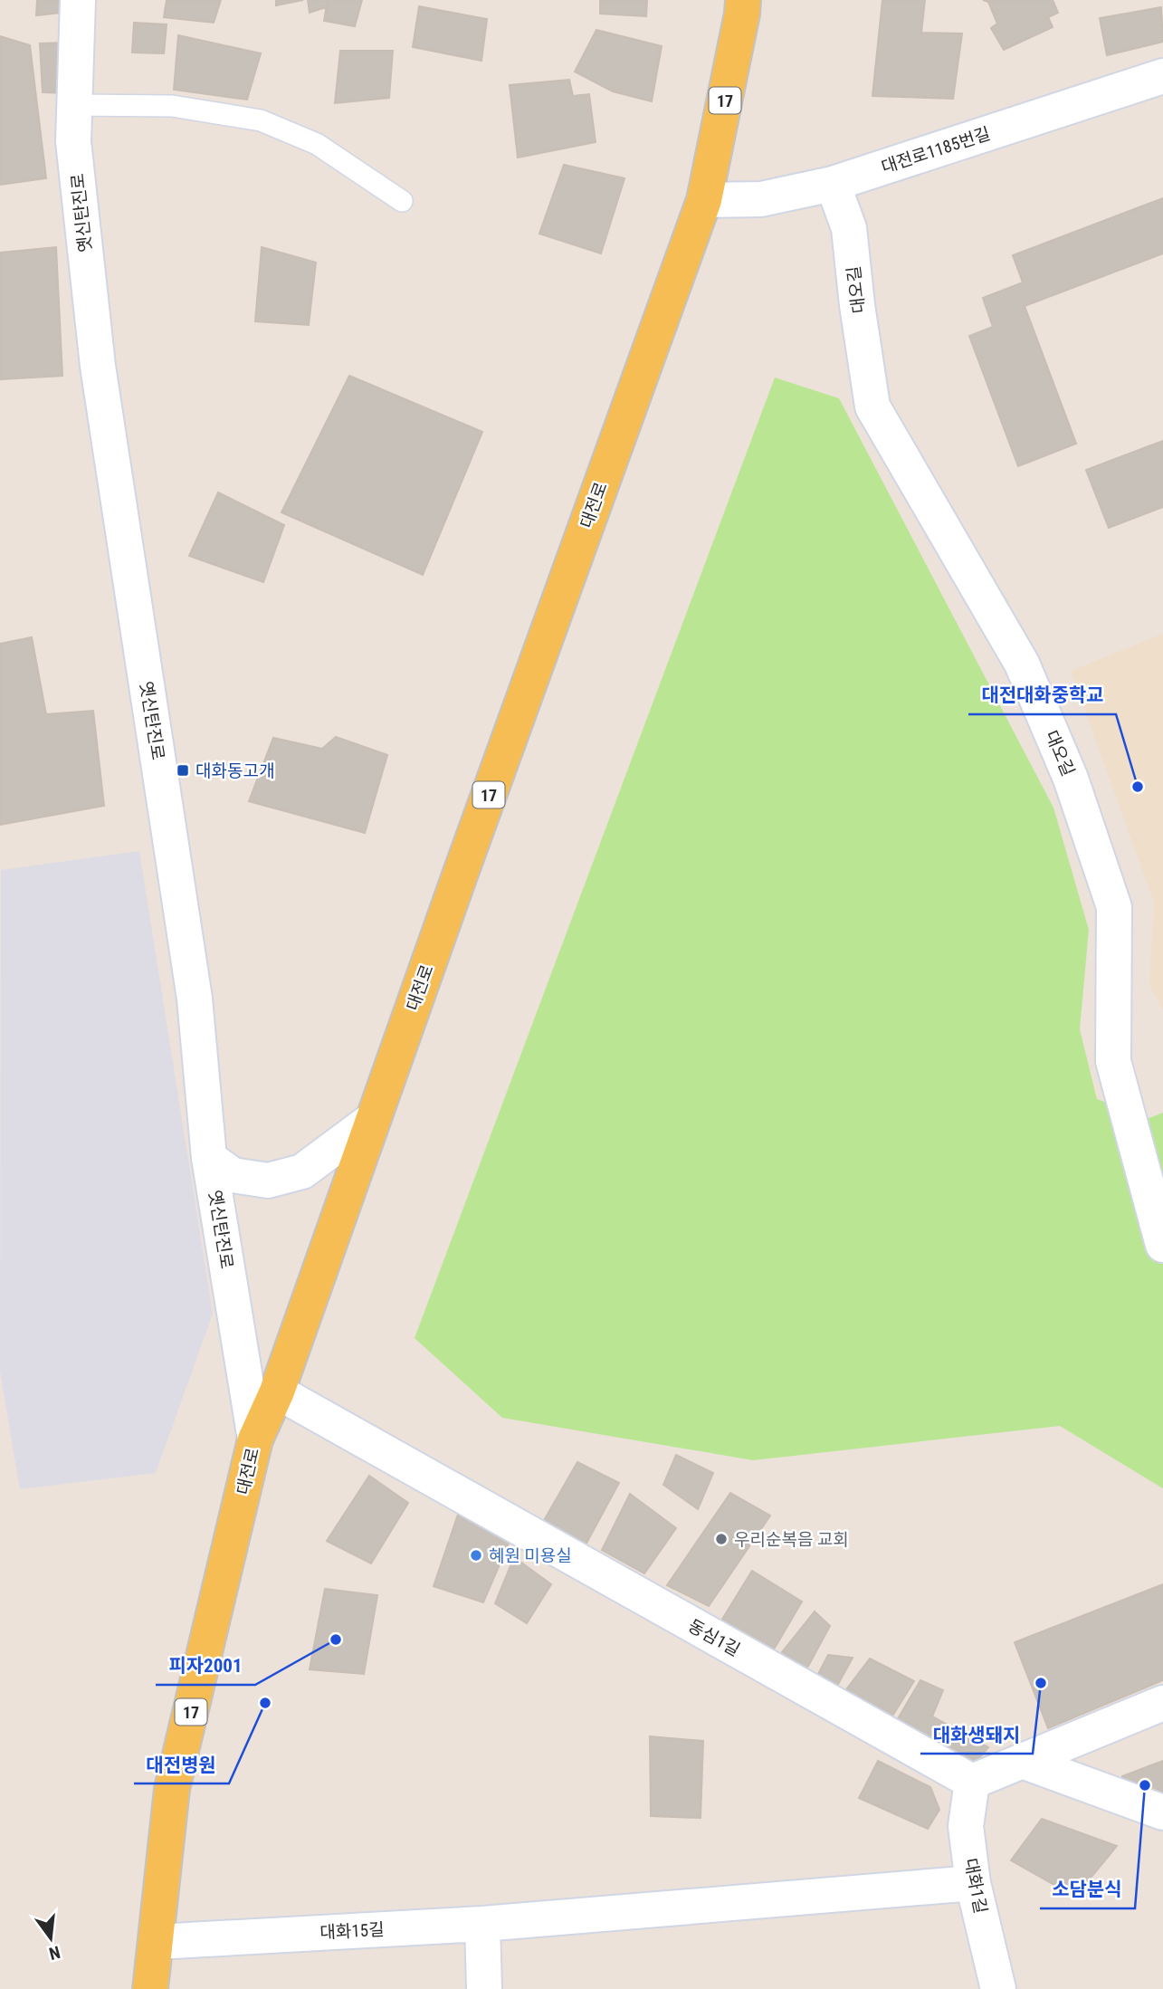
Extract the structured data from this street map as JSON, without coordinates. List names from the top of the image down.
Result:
{
  "streets": {
    "main road": ["17", "대전로"],
    "street": [
      "대전로1185번길",
      "옛신탄진로",
      "대오길",
      "동심1길",
      "대화1길",
      "대화15길"
    ]
  },
  "crossings": [
    ["대전로1185번길", "대오길"],
    ["대전로1185번길", "대전로"],
    ["옛신탄진로", "대전로"],
    ["대전로", "동심1길"],
    ["대전로", "대화15길"],
    ["동심1길", "대화1길"],
    ["대화1길", "대화15길"]
  ],
  "places": {
    "transit": ["대화동고개"],
    "other": [
      "대전대화중학교",
      "우리순복음 교회",
      "혜원 미용실",
      "피자2001",
      "대화생돼지",
      "대전병원",
      "소담분식"
    ]
  },
  "north": "bottom"
}
